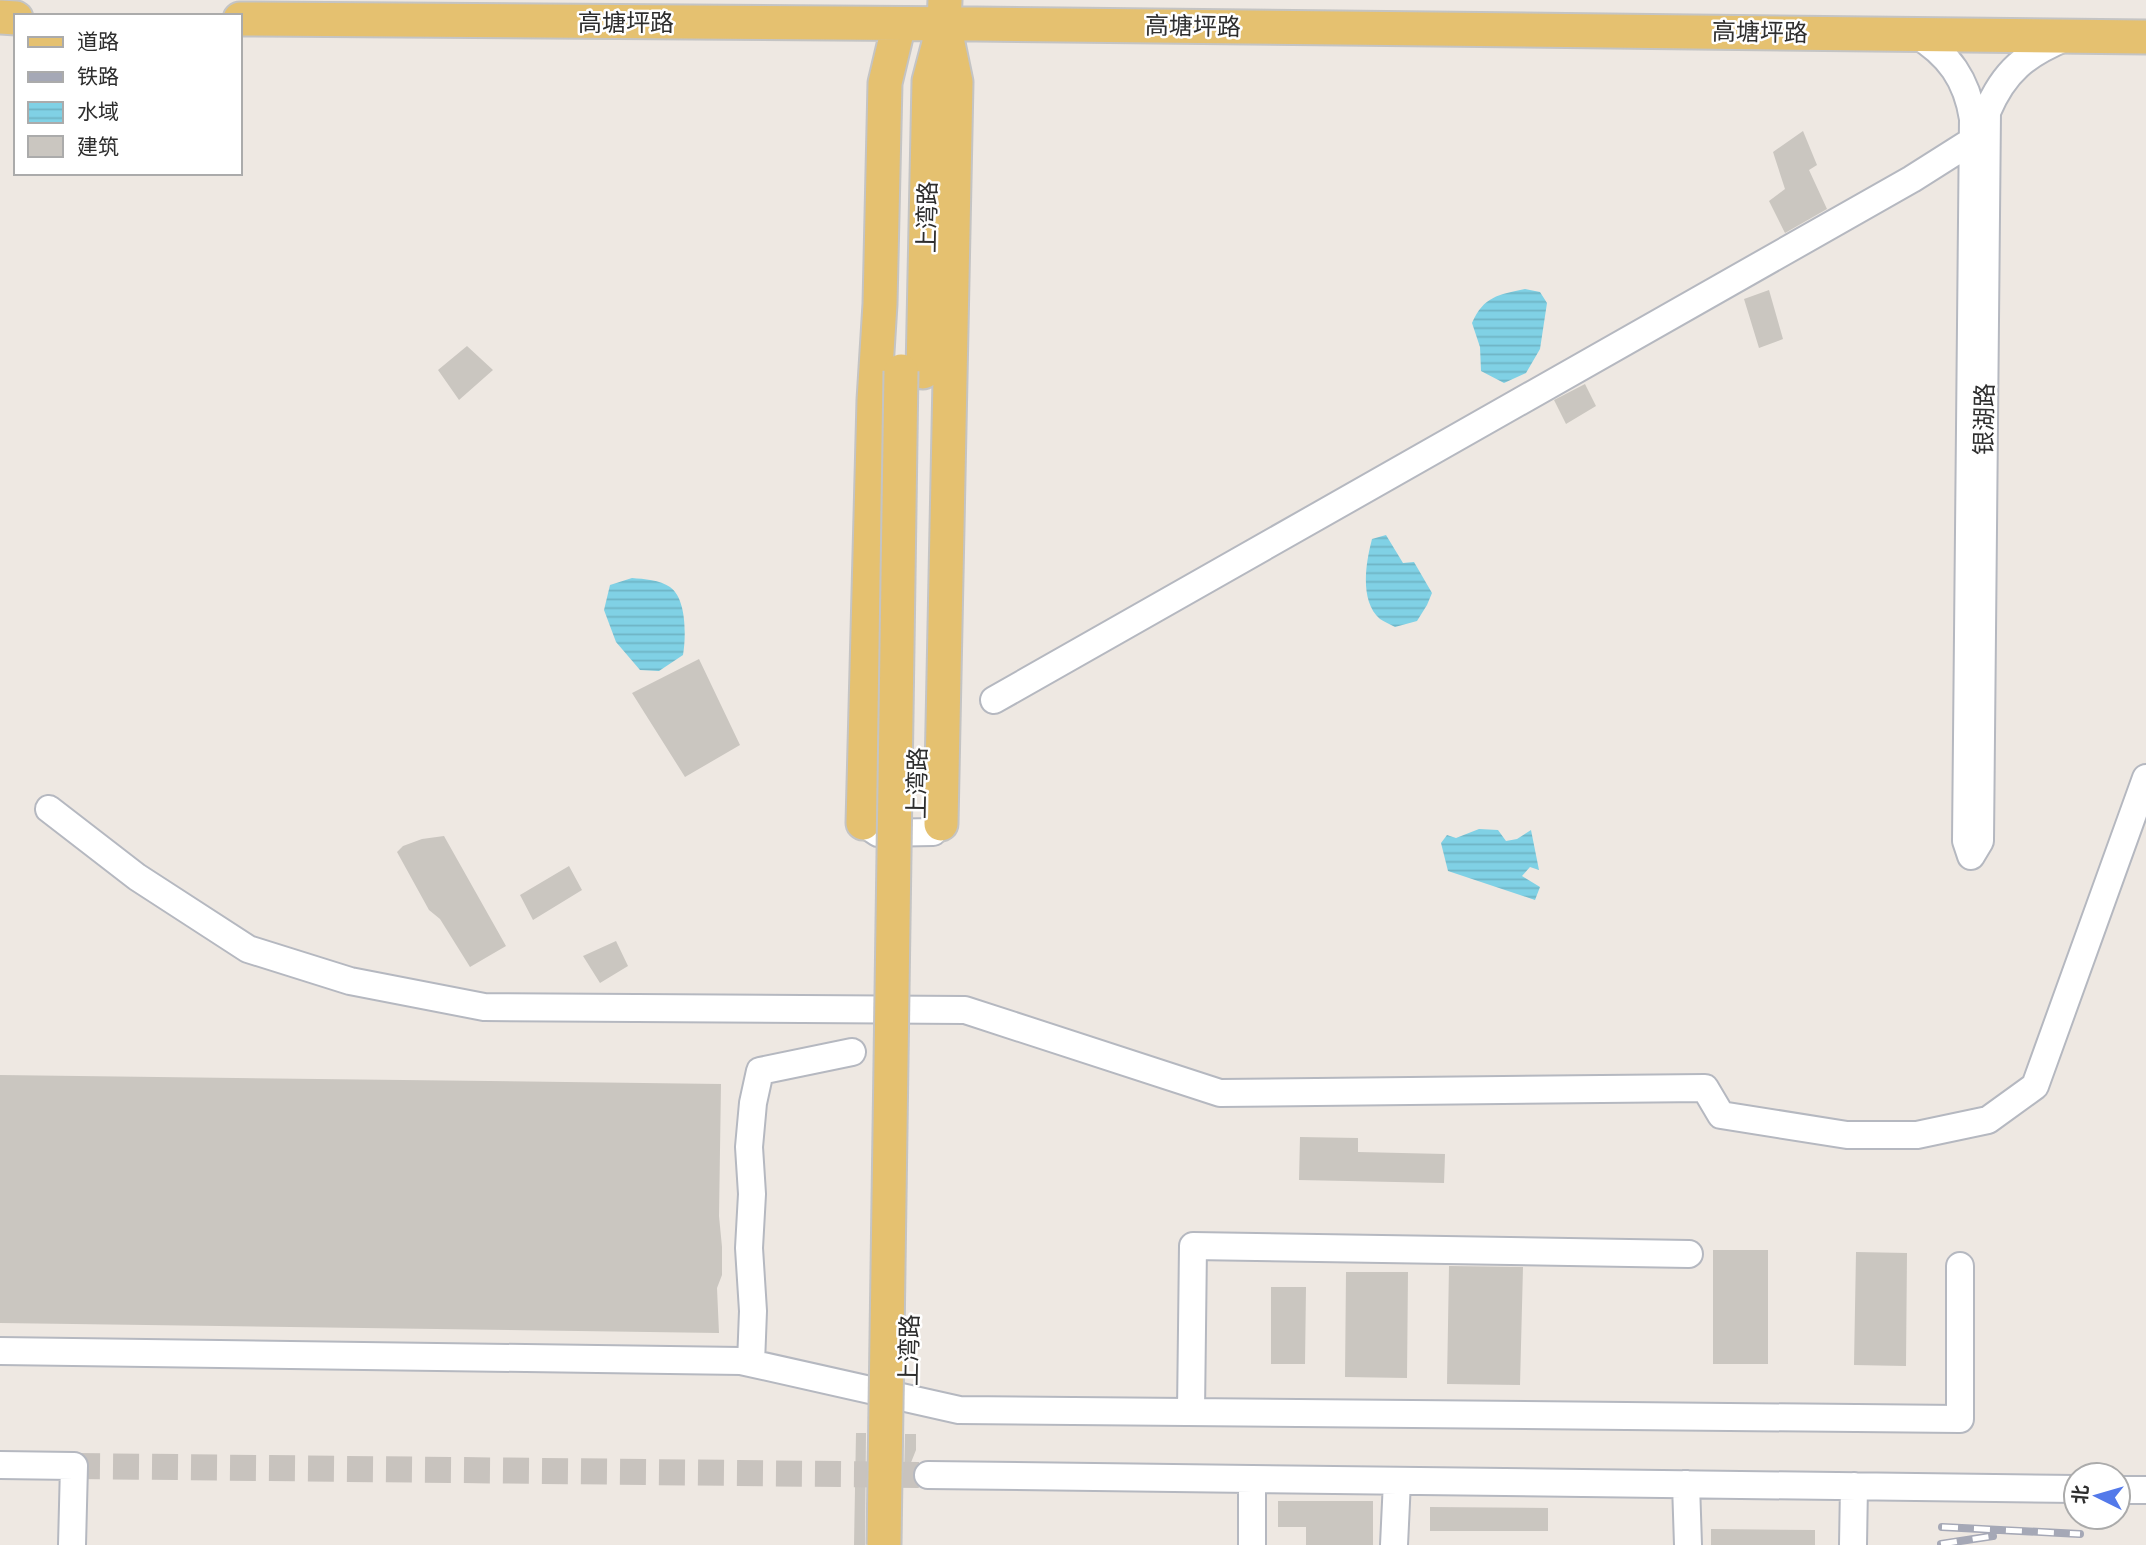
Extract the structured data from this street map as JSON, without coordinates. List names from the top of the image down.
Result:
{
  "streets": {
    "main road": ["高塘坪路", "上湾路"],
    "street": ["银湖路"]
  },
  "crossings": [
    ["高塘坪路", "上湾路"],
    ["高塘坪路", "银湖路"]
  ],
  "legend": [
    "道路",
    "铁路",
    "水域",
    "建筑"
  ],
  "north": "left"
}
